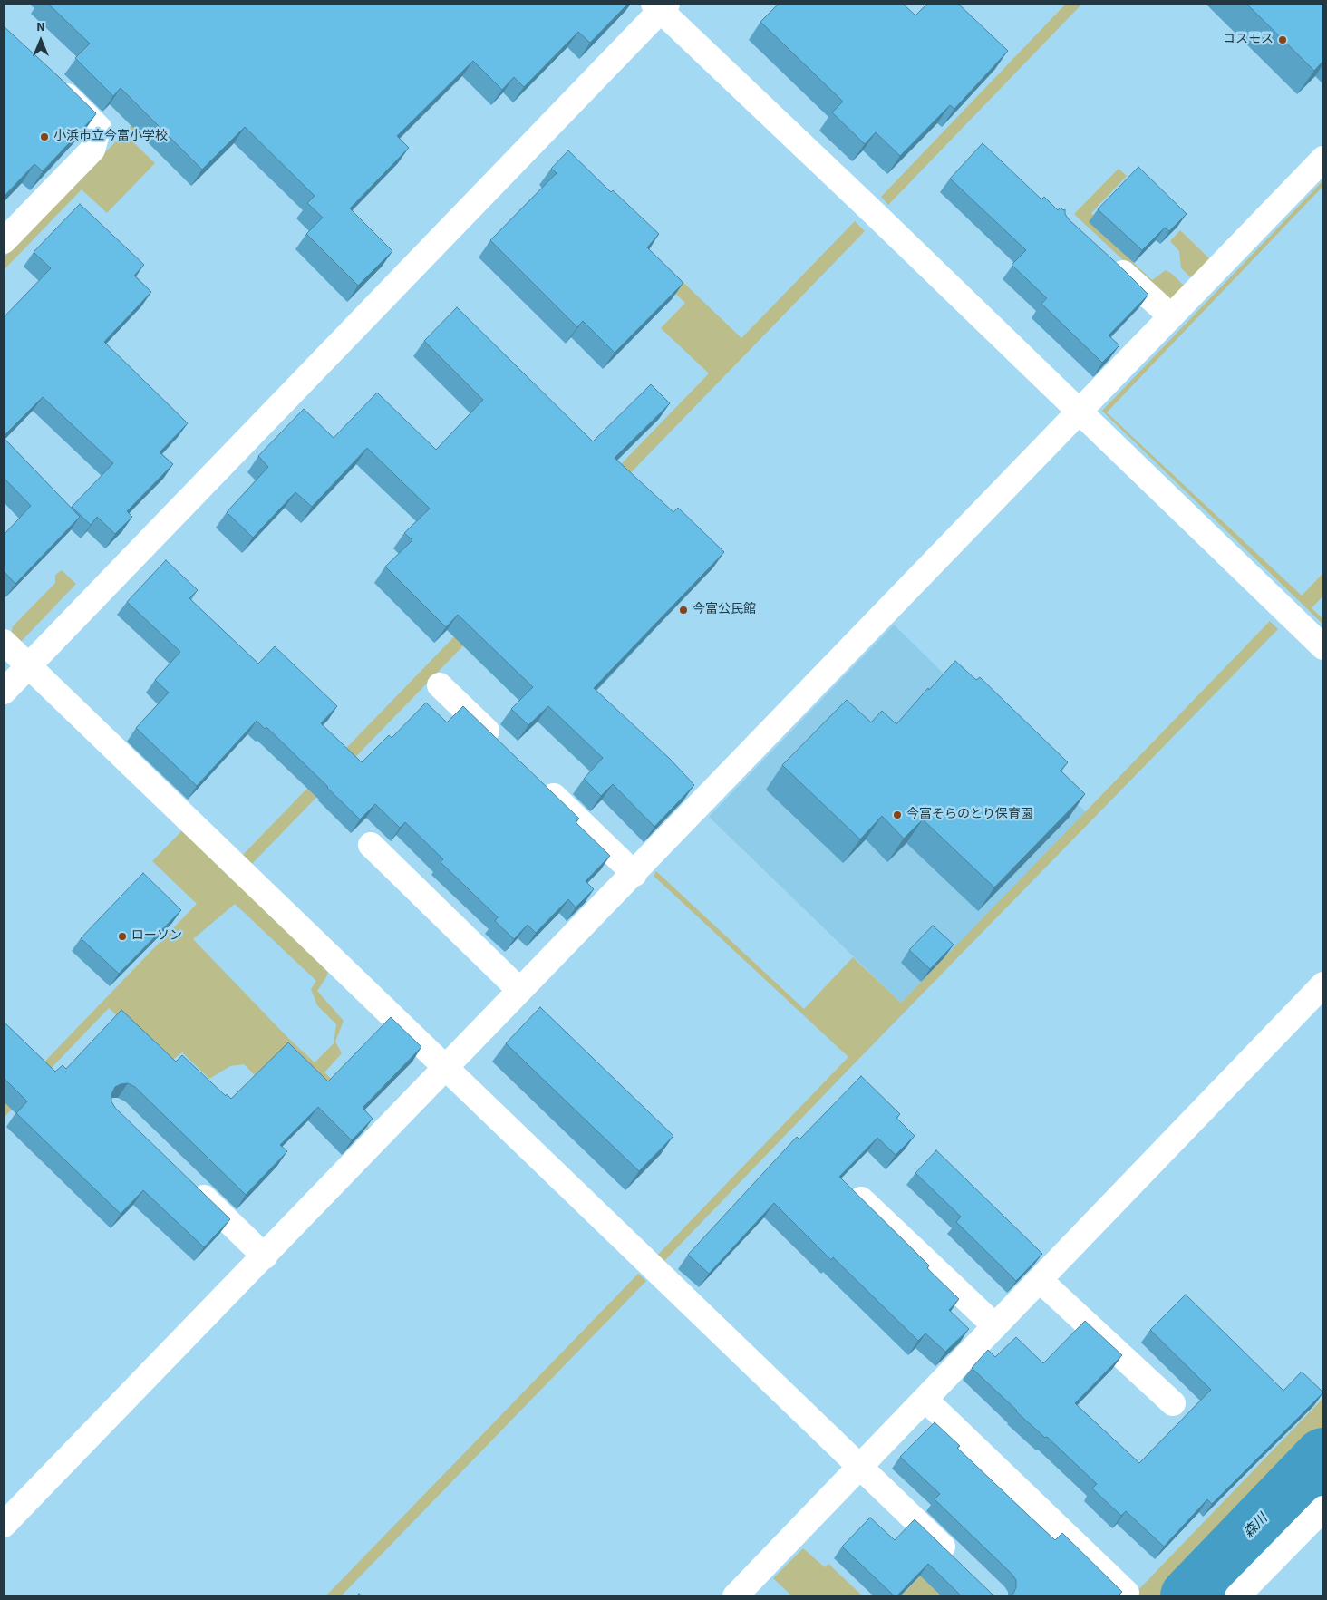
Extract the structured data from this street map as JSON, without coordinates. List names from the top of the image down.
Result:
{
  "water": ["森川"],
  "places": [
    "コスモス",
    "小浜市立今富小学校",
    "今富公民館",
    "今富そらのとり保育園",
    "ローソン"
  ],
  "north": "top"
}
